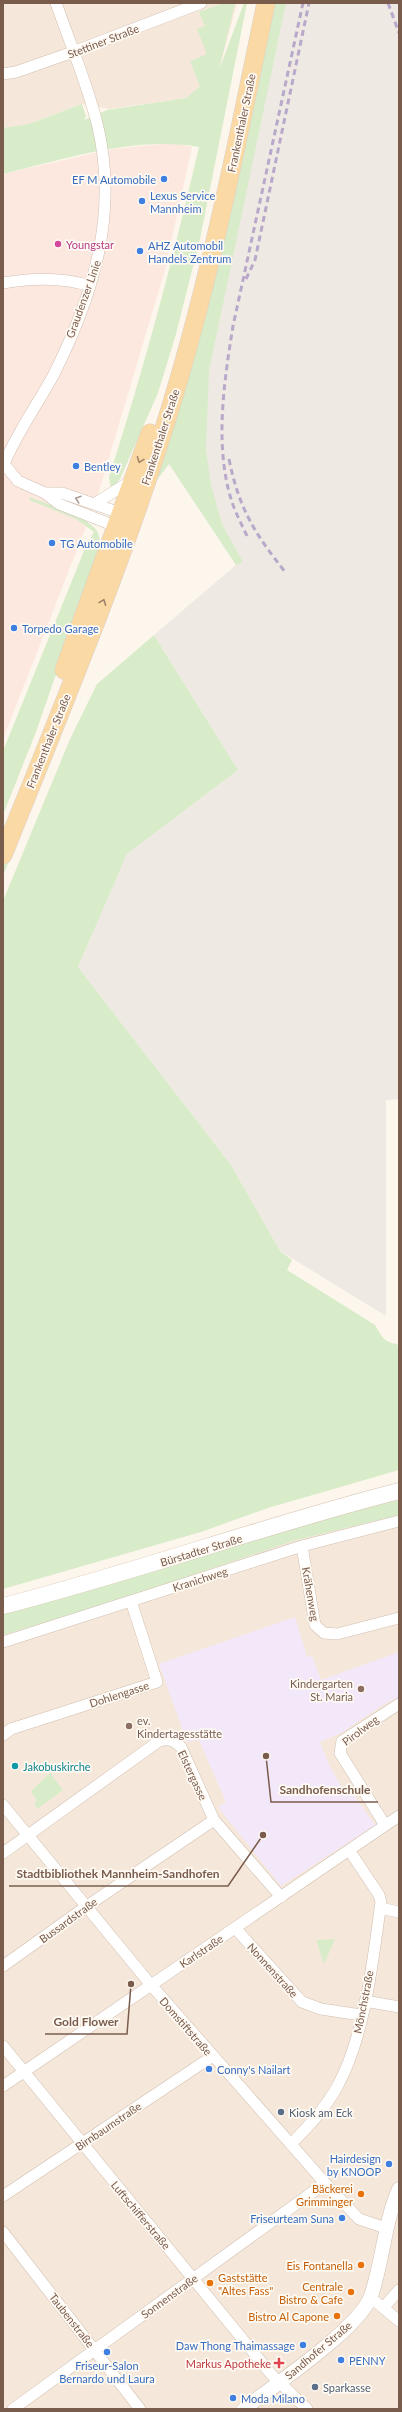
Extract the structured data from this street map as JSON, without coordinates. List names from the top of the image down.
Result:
{
  "streets": {
    "main road": ["Frankenthaler Straße", "Bürstadter Straße"],
    "street": [
      "Stettiner Straße",
      "Graudenzer Linie",
      "Kranichweg",
      "Krähenweg",
      "Dohlengasse",
      "Pirolweg",
      "Elstergasse",
      "Bussardstraße",
      "Karlstraße",
      "Nonnenstraße",
      "Mönchstraße",
      "Domstiftstraße",
      "Birnbaumstraße",
      "Luftschifferstraße",
      "Sonnenstraße",
      "Taubenstraße",
      "Sandhofer Straße"
    ]
  },
  "crossings": [
    ["Stettiner Straße", "Graudenzer Linie"],
    ["Frankenthaler Straße", "Graudenzer Linie"],
    ["Kranichweg", "Krähenweg"],
    ["Kranichweg", "Dohlengasse"],
    ["Pirolweg", "Karlstraße"],
    ["Elstergasse", "Bussardstraße"],
    ["Elstergasse", "Karlstraße"],
    ["Elstergasse", "Domstiftstraße"],
    ["Bussardstraße", "Domstiftstraße"],
    ["Karlstraße", "Nonnenstraße"],
    ["Karlstraße", "Mönchstraße"],
    ["Karlstraße", "Domstiftstraße"],
    ["Karlstraße", "Luftschifferstraße"],
    ["Nonnenstraße", "Mönchstraße"],
    ["Mönchstraße", "Domstiftstraße"],
    ["Domstiftstraße", "Birnbaumstraße"],
    ["Domstiftstraße", "Sonnenstraße"],
    ["Domstiftstraße", "Sandhofer Straße"],
    ["Birnbaumstraße", "Luftschifferstraße"],
    ["Luftschifferstraße", "Sonnenstraße"],
    ["Luftschifferstraße", "Sandhofer Straße"],
    ["Sonnenstraße", "Taubenstraße"]
  ],
  "places": {
    "other": [
      "EF M Automobile",
      "Lexus Service Mannheim",
      "Youngstar",
      "AHZ Automobil Handels Zentrum",
      "Bentley",
      "TG Automobile",
      "Torpedo Garage",
      "Kindergarten St. Maria",
      "ev. Kindertagesstätte",
      "Sandhofenschule",
      "Jakobuskirche",
      "Stadtbibliothek Mannheim-Sandhofen",
      "Gold Flower",
      "Conny's Nailart",
      "Kiosk am Eck",
      "Hairdesign by KNOOP",
      "Bäckerei Grimminger",
      "Friseurteam Suna",
      "Eis Fontanella",
      "Gaststätte \"Altes Fass\"",
      "Centrale Bistro & Cafe",
      "Bistro Al Capone",
      "Daw Thong Thaimassage",
      "Friseur-Salon Bernardo und Laura",
      "PENNY",
      "Sparkasse",
      "Moda Milano"
    ],
    "health": ["Markus Apotheke"]
  }
}
